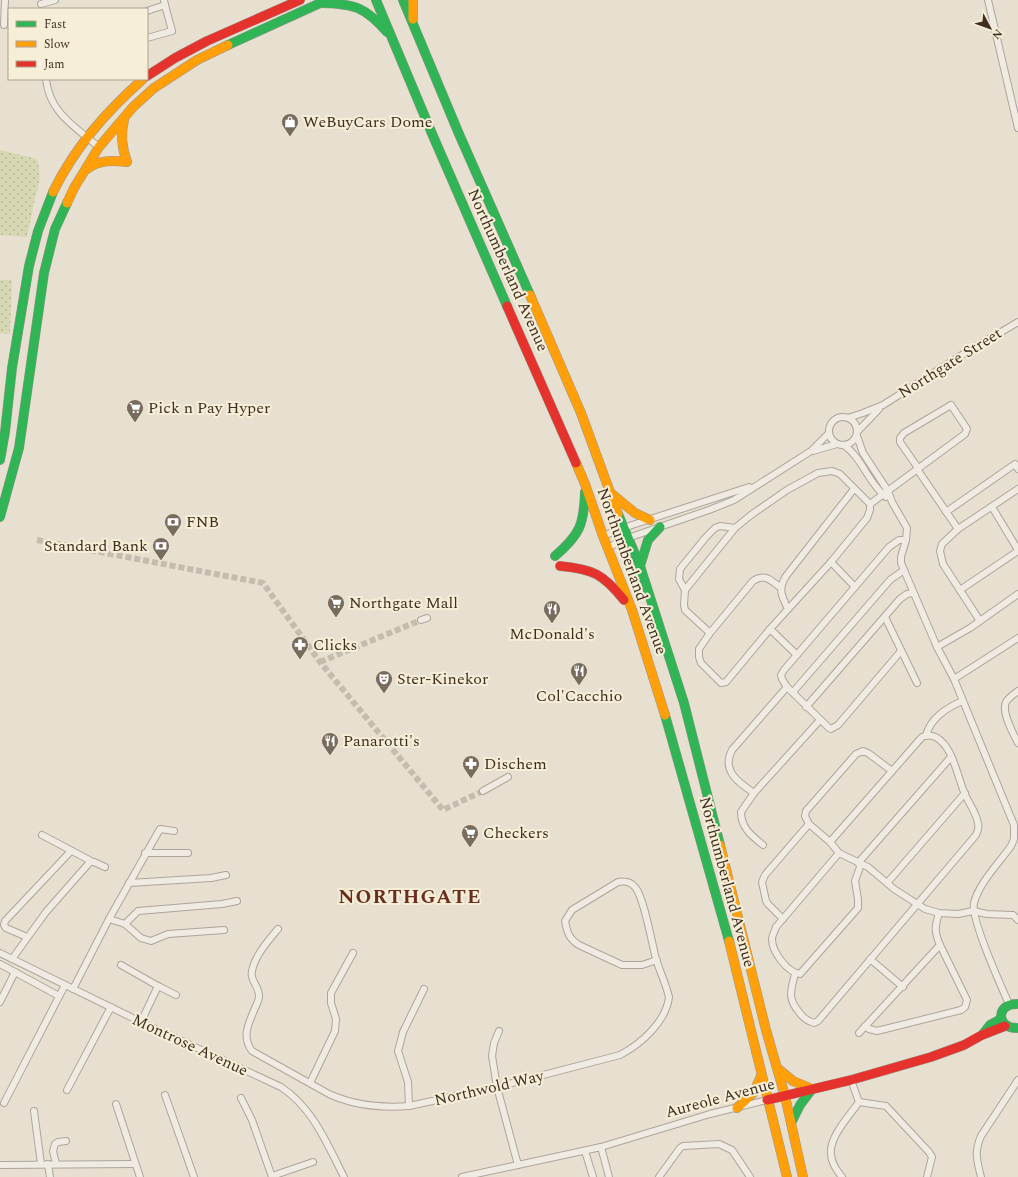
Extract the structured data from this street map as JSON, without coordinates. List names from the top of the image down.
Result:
{
  "streets": {
    "main road": ["Northumberland Avenue", "Aureole Avenue"],
    "street": ["Northgate Street", "Montrose Avenue", "Northwold Way"]
  },
  "crossings": [
    ["Northumberland Avenue", "Aureole Avenue"]
  ],
  "districts": ["NORTHGATE"],
  "places": {
    "shop": ["WeBuyCars Dome"],
    "supermarket": ["Pick n Pay Hyper", "Northgate Mall", "Checkers"],
    "bank": ["FNB", "Standard Bank"],
    "restaurant": ["McDonald's", "Col'Cacchio", "Panarotti's"],
    "pharmacy": ["Clicks", "Dischem"],
    "theatre": ["Ster-Kinekor"]
  },
  "legend": ["Fast", "Slow", "Jam"],
  "north": "bottom right"
}
